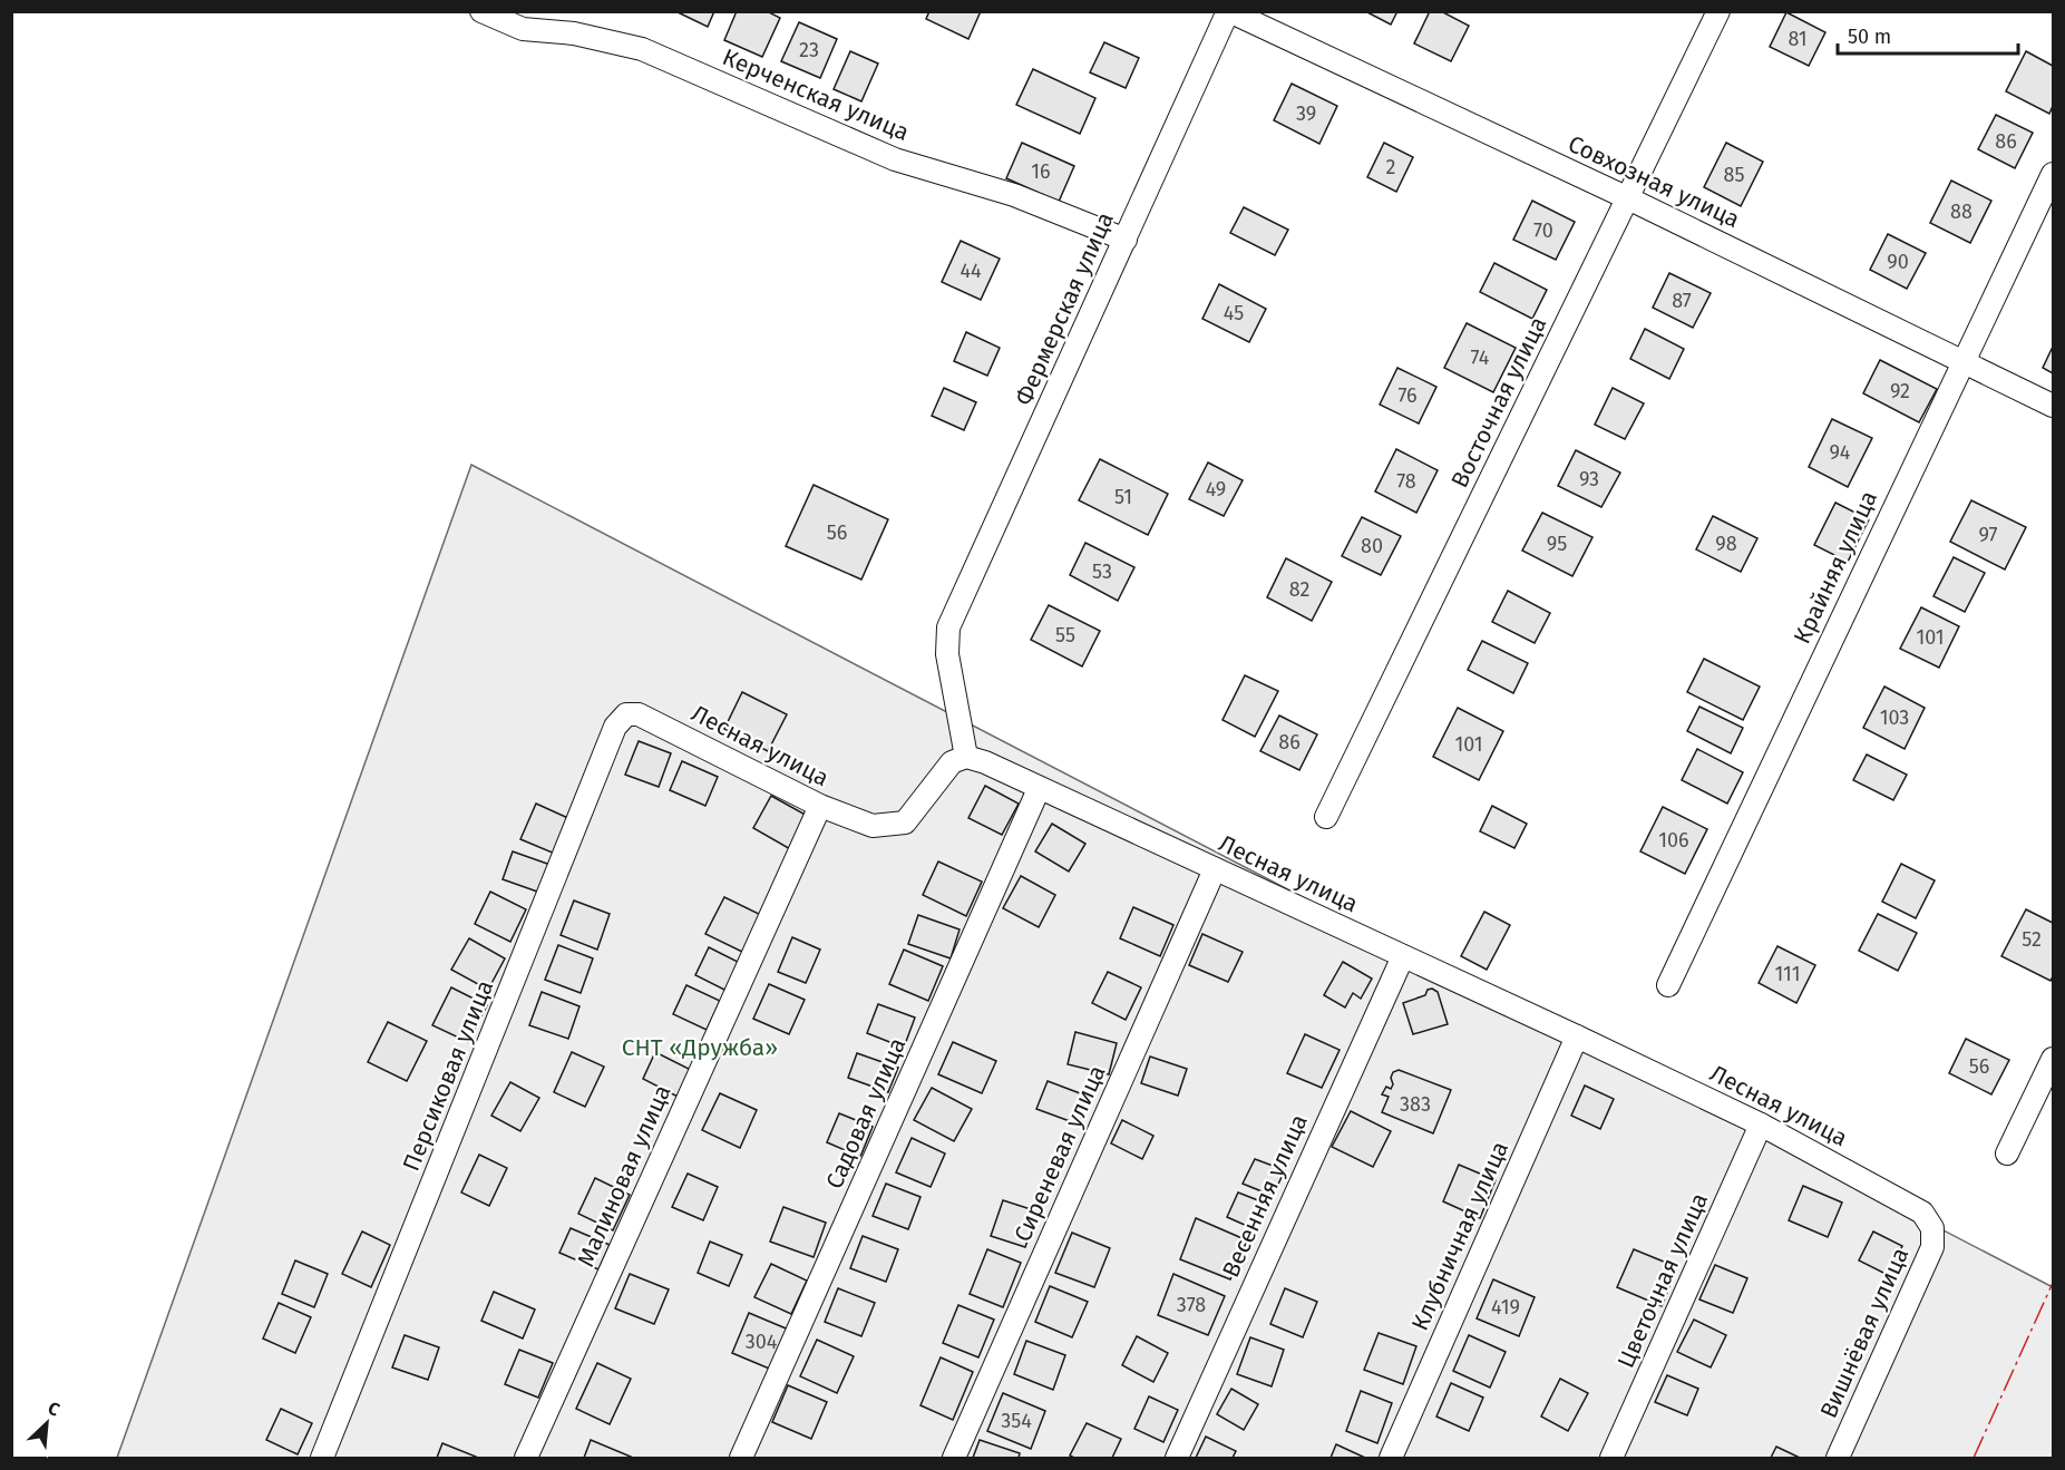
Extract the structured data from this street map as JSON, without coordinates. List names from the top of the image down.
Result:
{
  "streets": {
    "street": [
      "Керченская улица",
      "Совхозная улица",
      "Фермерская улица",
      "Восточная улица",
      "Крайняя улица",
      "Лесная улица",
      "Персиковая улица",
      "Садовая улица",
      "Сиреневая улица",
      "Малиновая улица",
      "Весенняя улица",
      "Клубничная улица",
      "Цветочная улица",
      "Вишнёвая улица"
    ]
  },
  "crossings": [
    ["Керченская улица", "Фермерская улица"],
    ["Совхозная улица", "Фермерская улица"],
    ["Совхозная улица", "Восточная улица"],
    ["Совхозная улица", "Крайняя улица"],
    ["Фермерская улица", "Лесная улица"],
    ["Лесная улица", "Персиковая улица"],
    ["Лесная улица", "Садовая улица"],
    ["Лесная улица", "Сиреневая улица"],
    ["Лесная улица", "Малиновая улица"],
    ["Лесная улица", "Весенняя улица"],
    ["Лесная улица", "Клубничная улица"],
    ["Лесная улица", "Цветочная улица"],
    ["Лесная улица", "Вишнёвая улица"]
  ],
  "parks": ["СНТ «Дружба»"],
  "house_numbers": [
    "81",
    "23",
    "39",
    "86",
    "2",
    "16",
    "85",
    "88",
    "70",
    "90",
    "44",
    "87",
    "45",
    "74",
    "92",
    "76",
    "94",
    "93",
    "78",
    "49",
    "51",
    "56",
    "97",
    "95",
    "98",
    "80",
    "53",
    "82",
    "55",
    "101",
    "103",
    "86",
    "101",
    "106",
    "52",
    "111",
    "56",
    "383",
    "378",
    "419",
    "304",
    "354"
  ],
  "scale_bar": "50 m",
  "north": "top right"
}
